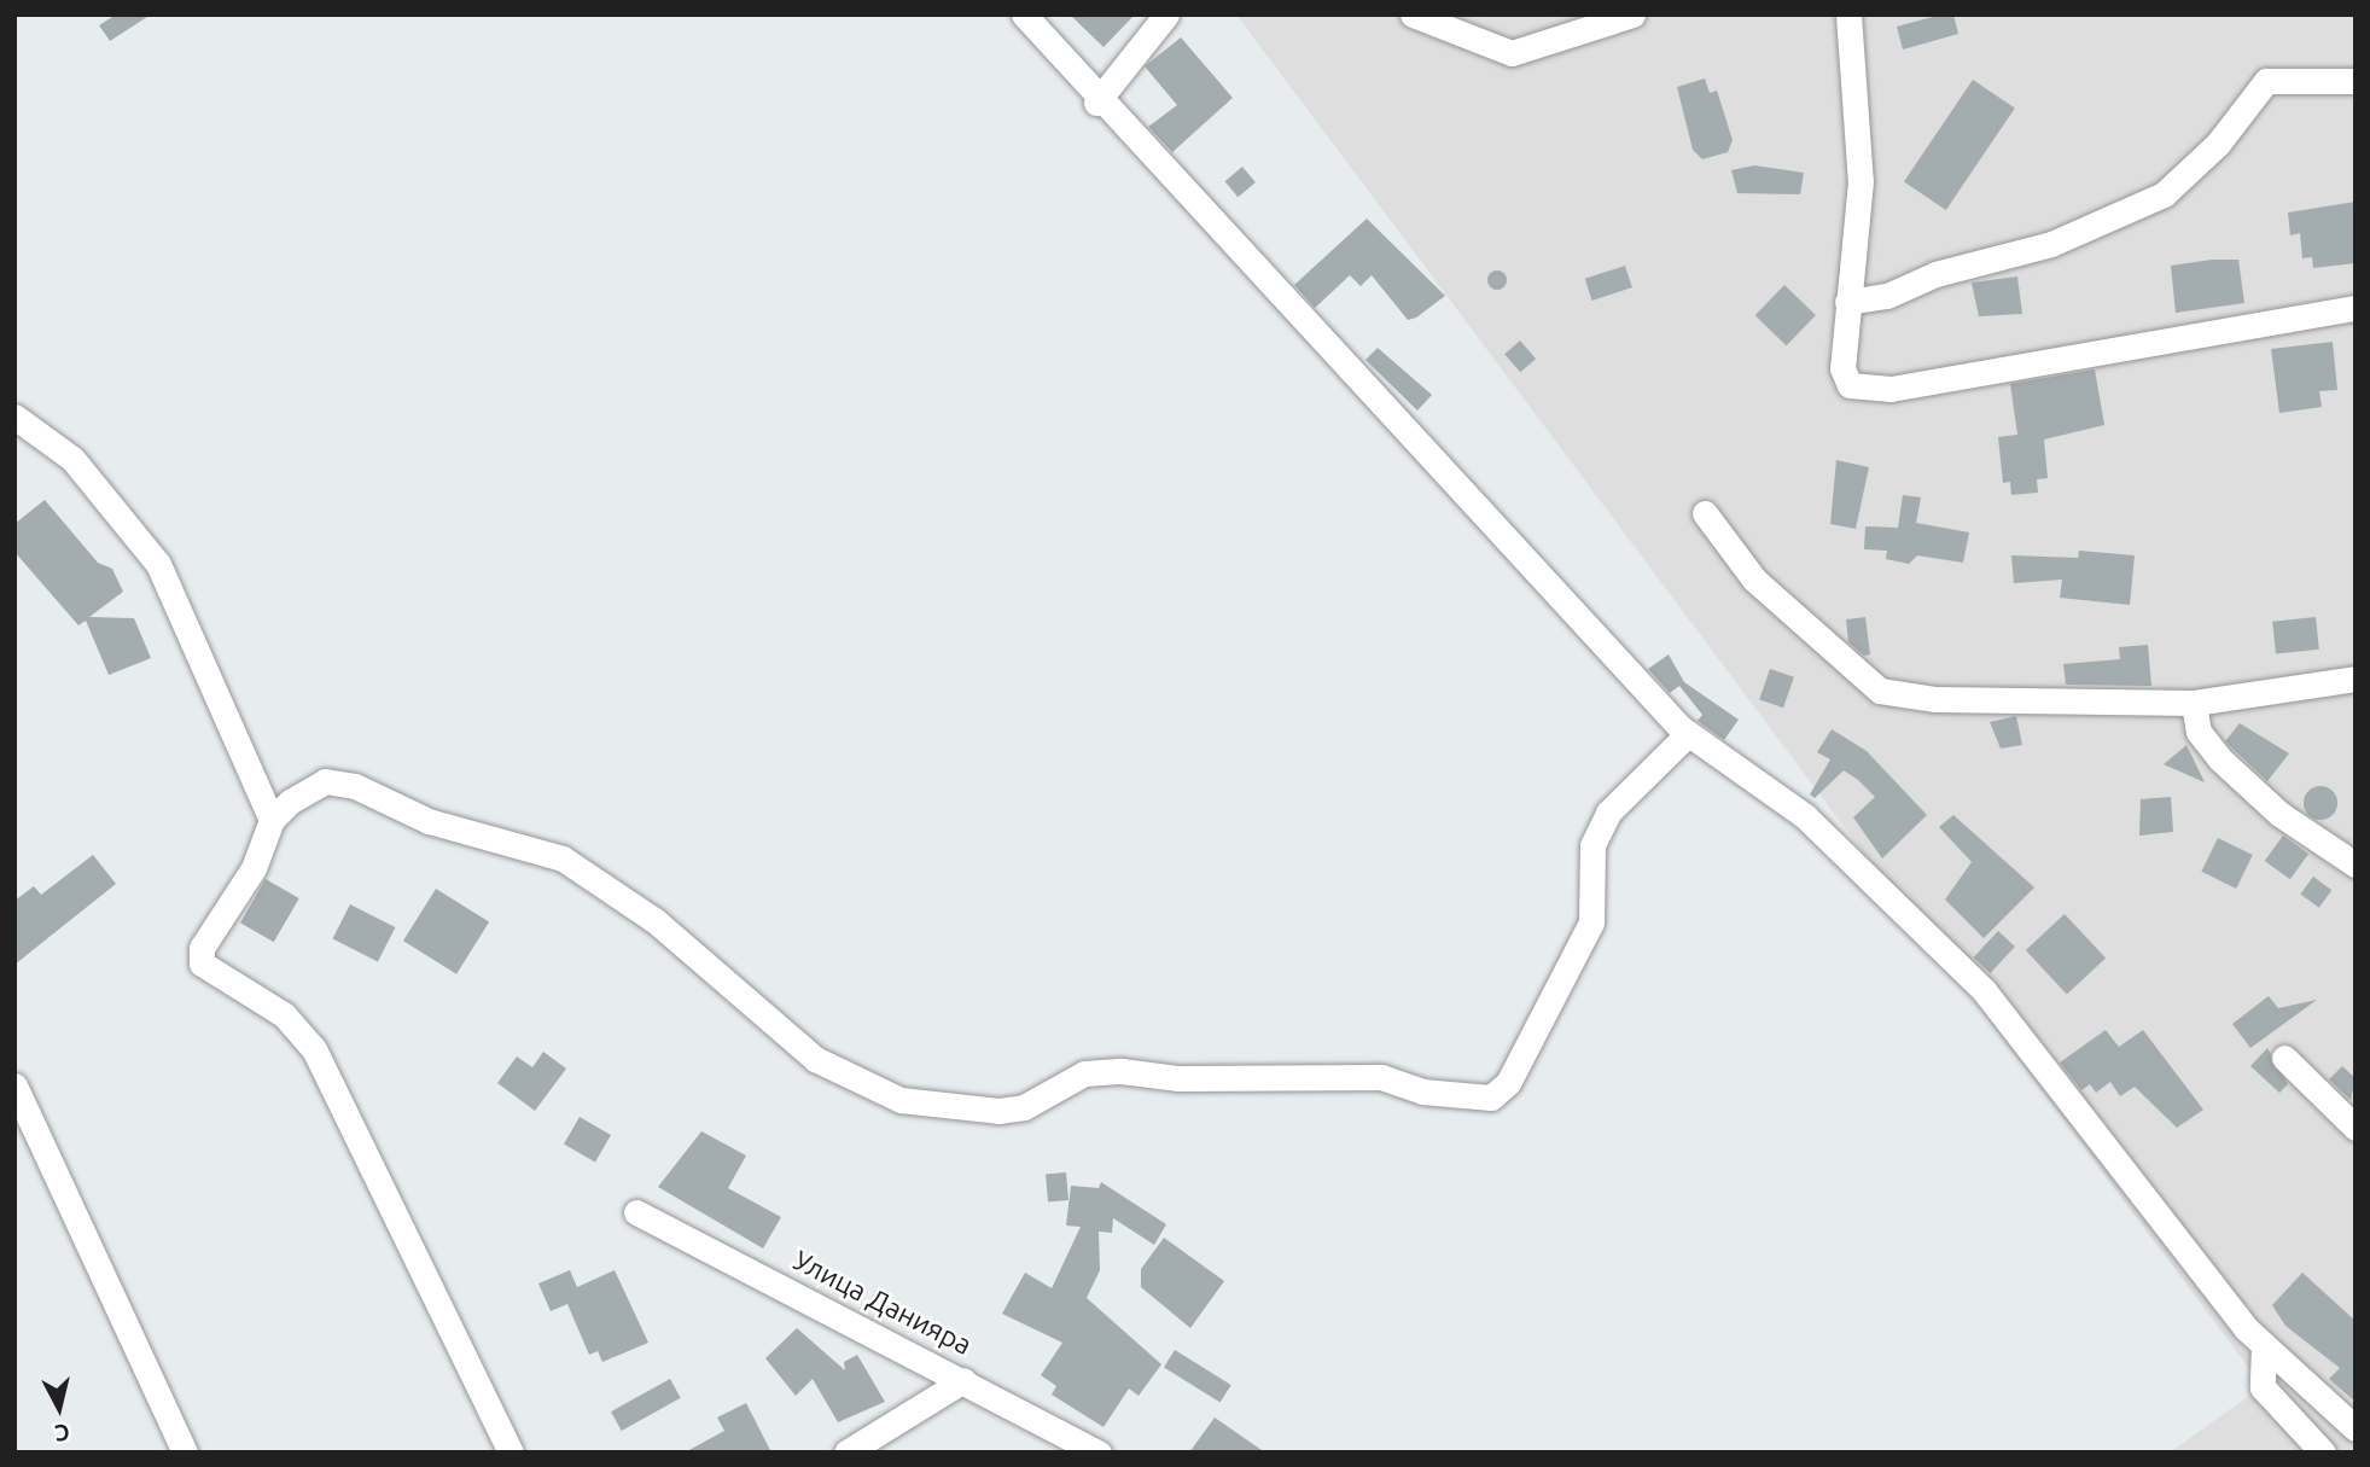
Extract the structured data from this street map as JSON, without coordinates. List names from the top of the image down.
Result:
{
  "streets": {
    "street": ["Улица Данияра"]
  },
  "north": "bottom"
}
